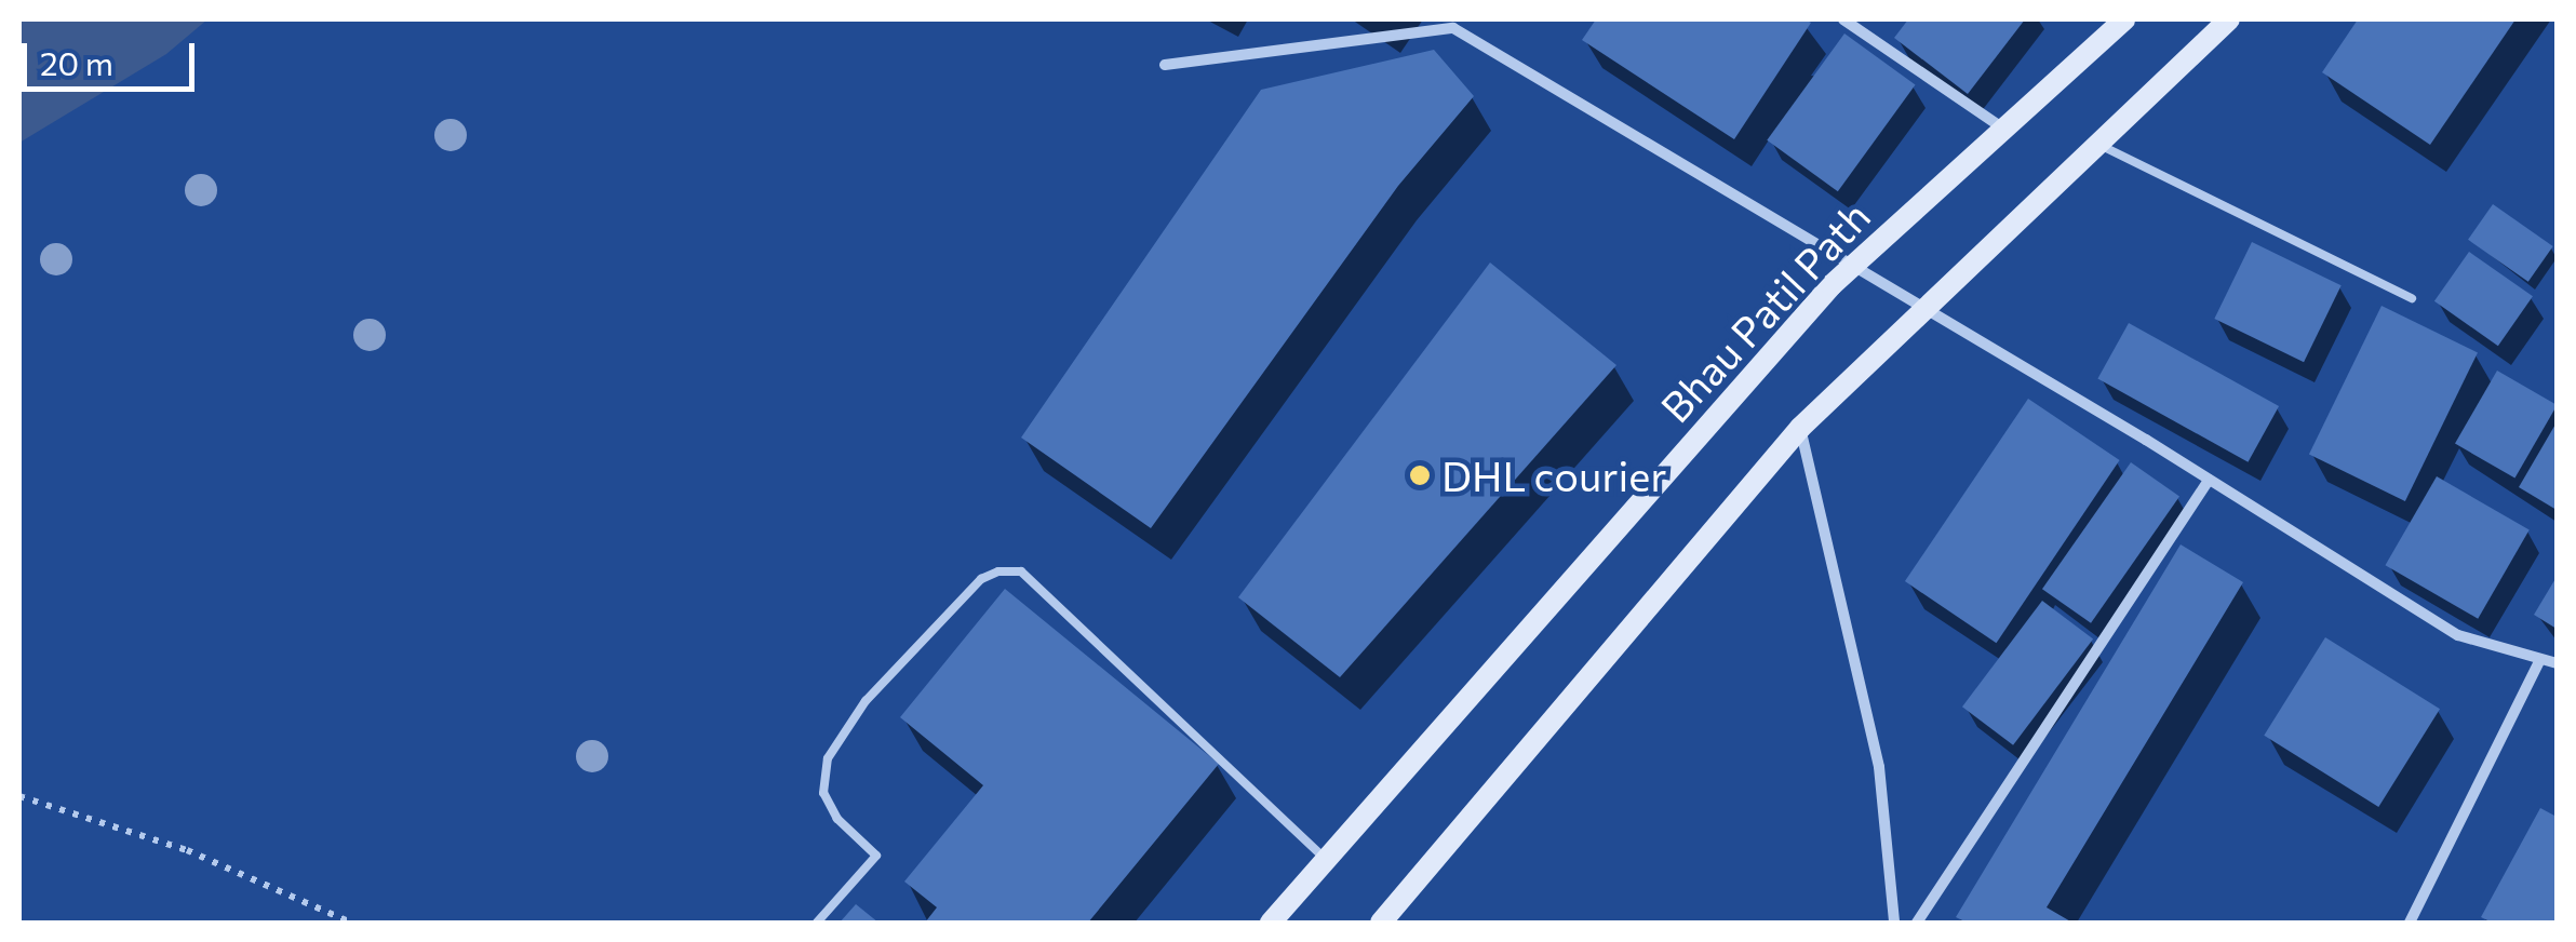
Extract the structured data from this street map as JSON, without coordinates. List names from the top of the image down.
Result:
{
  "streets": {
    "main road": ["Bhau Patil Path"]
  },
  "places": ["DHL courier"],
  "scale_bar": "20 m"
}
